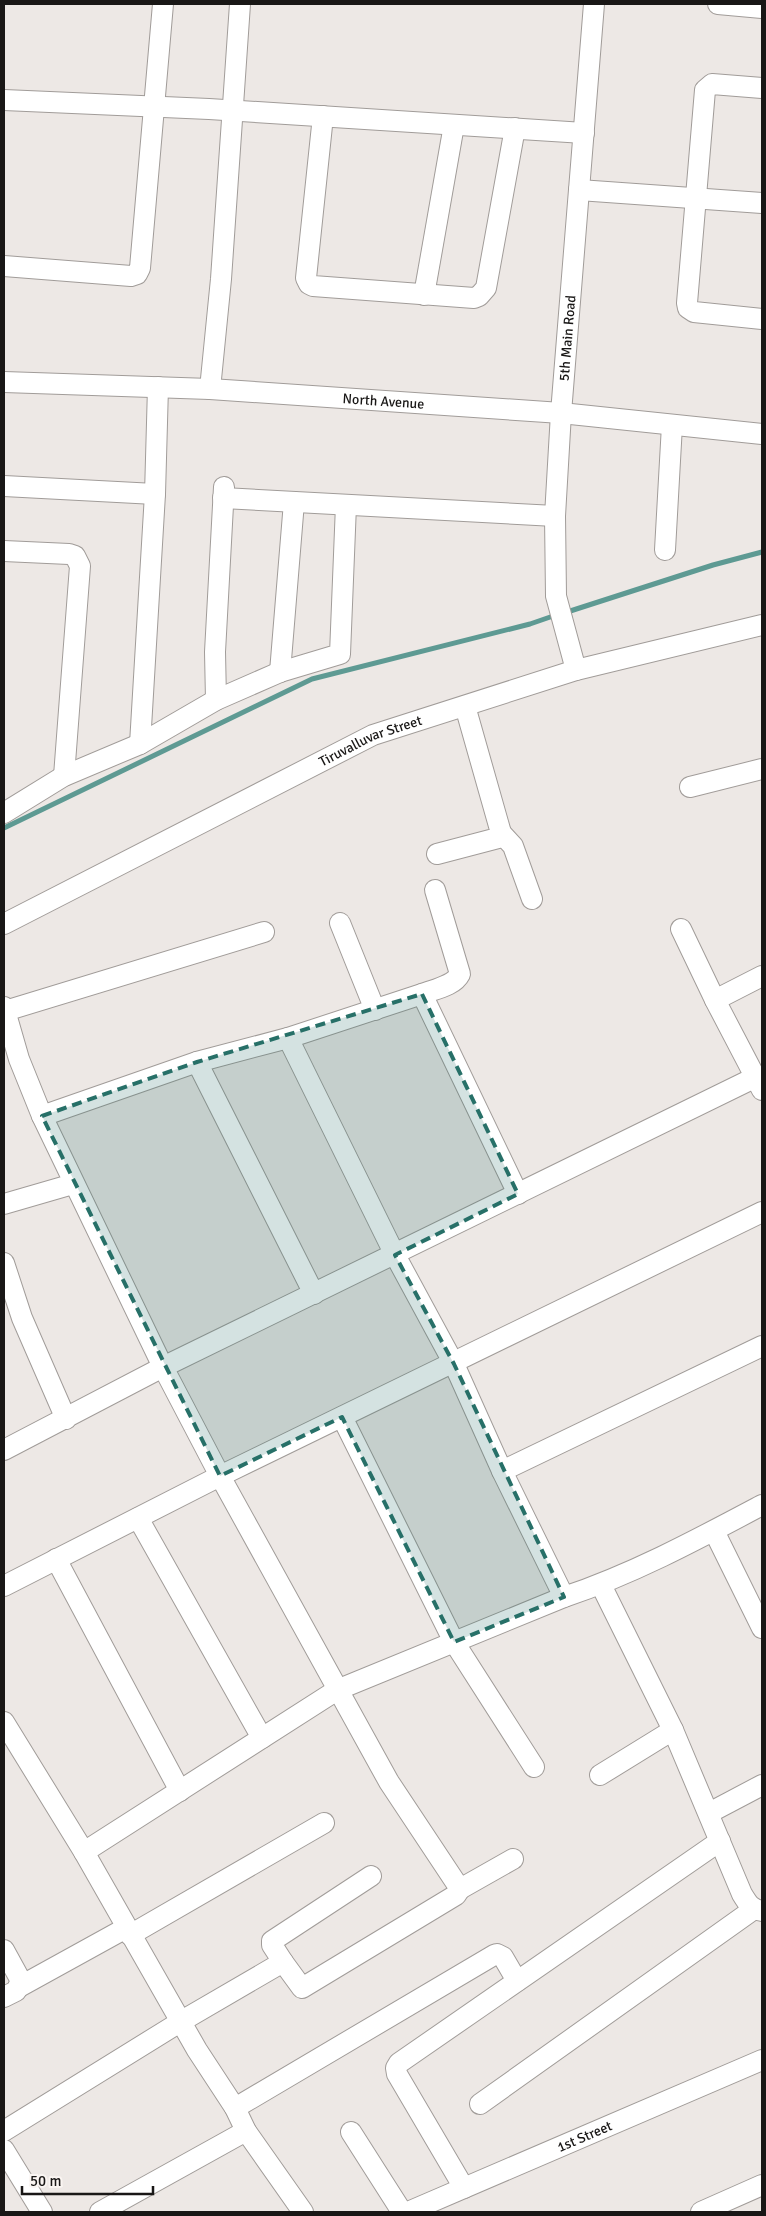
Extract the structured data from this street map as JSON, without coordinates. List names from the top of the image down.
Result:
{
  "streets": {
    "street": [
      "5th Main Road",
      "North Avenue",
      "Tiruvalluvar Street",
      "1st Street"
    ]
  },
  "crossings": [
    ["5th Main Road", "North Avenue"],
    ["5th Main Road", "Tiruvalluvar Street"]
  ],
  "scale_bar": "50 m"
}
